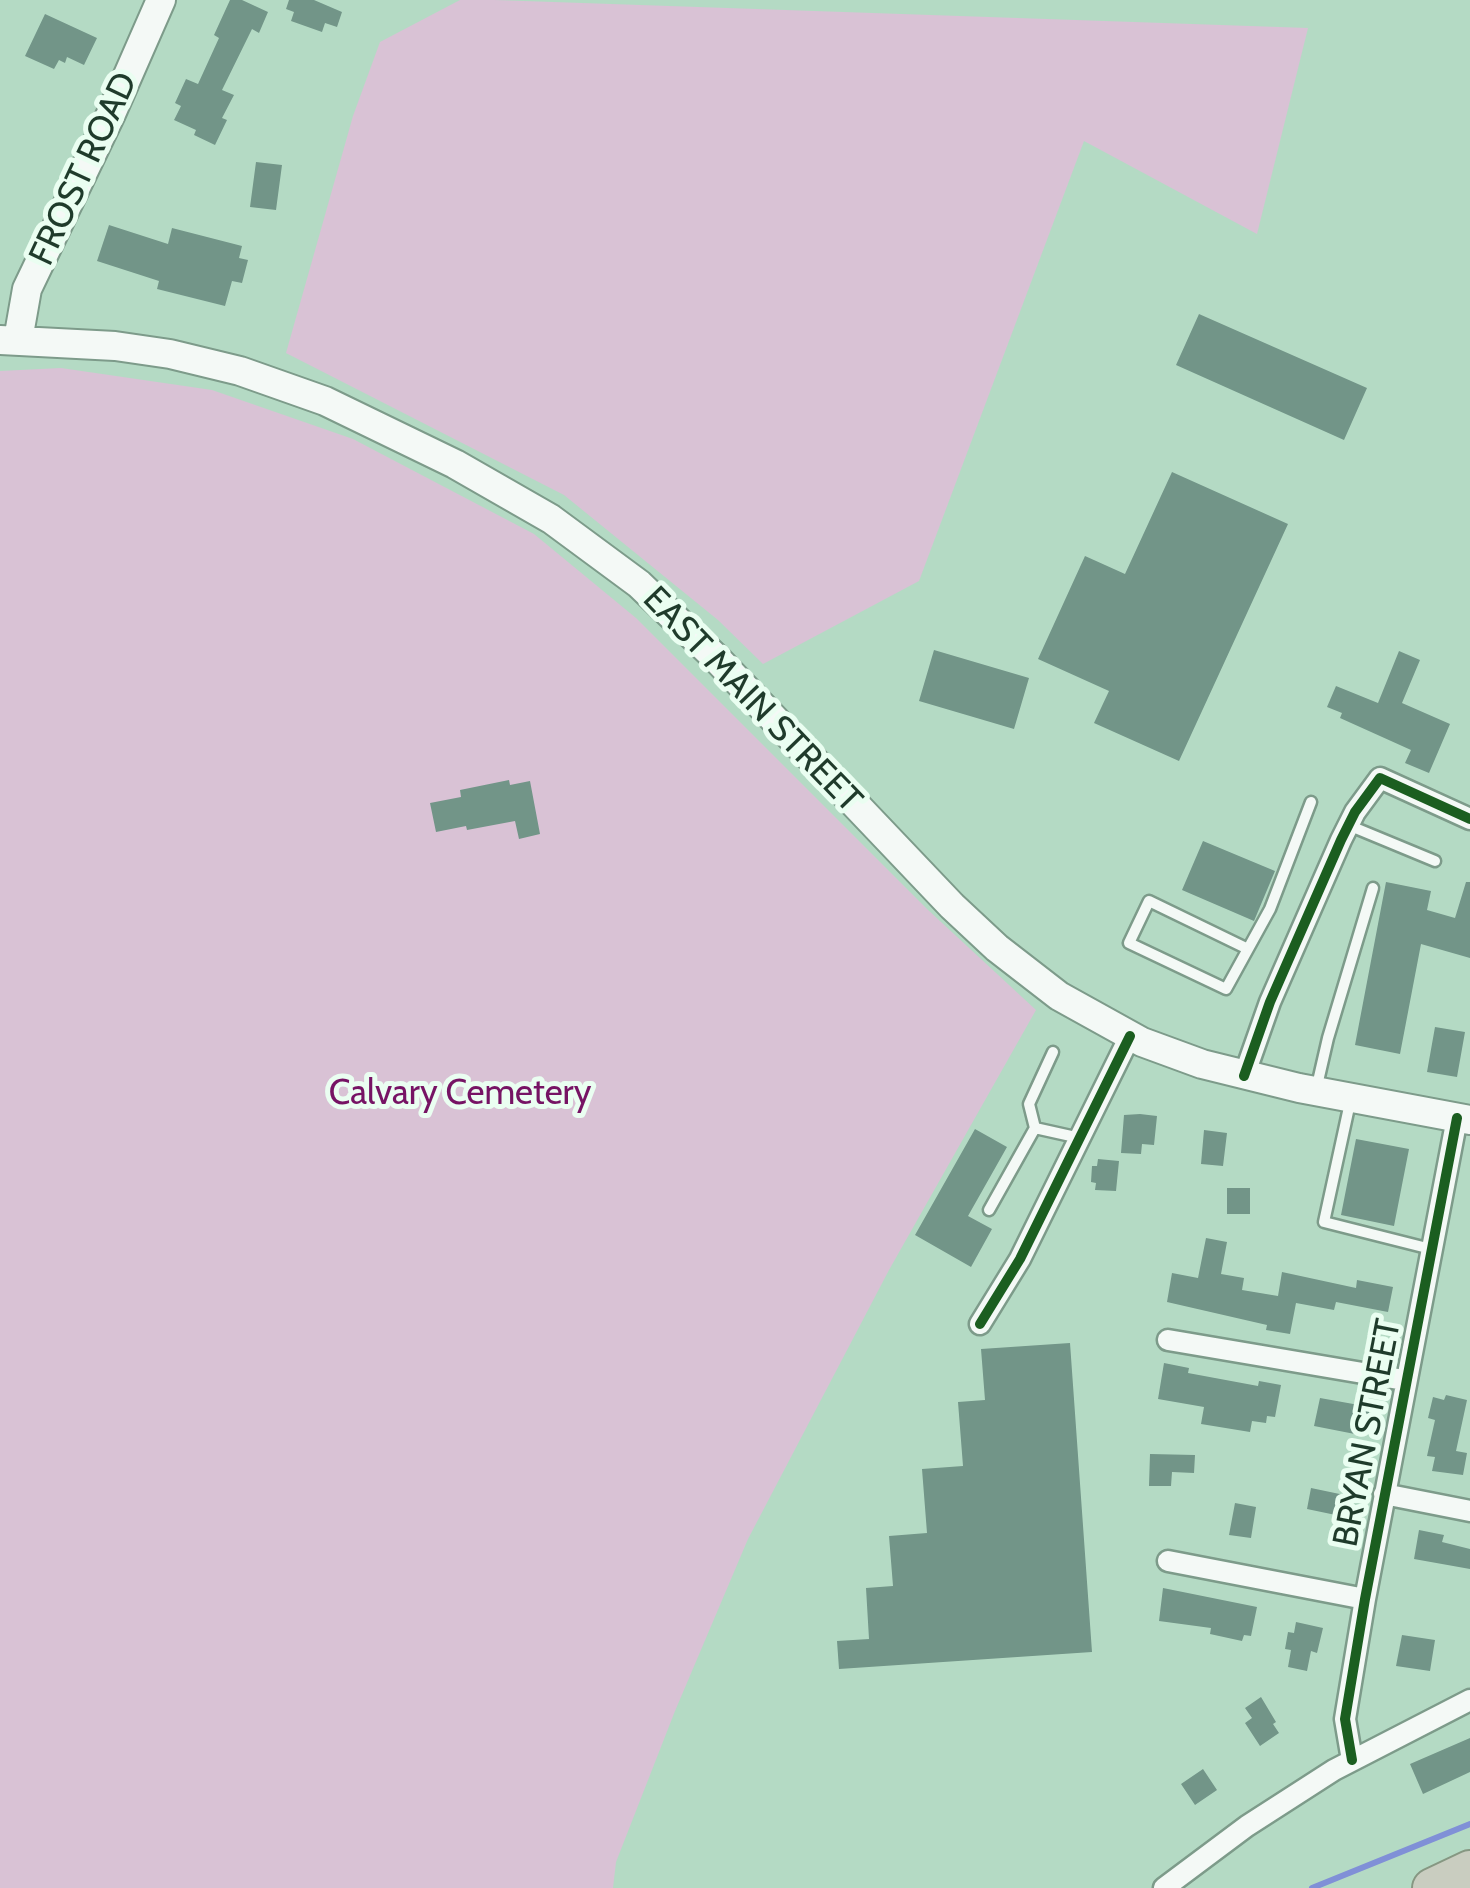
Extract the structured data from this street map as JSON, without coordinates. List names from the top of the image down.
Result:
{
  "streets": {
    "main road": ["FROST ROAD", "EAST MAIN STREET"],
    "street": ["BRYAN STREET"]
  },
  "crossings": [
    ["FROST ROAD", "EAST MAIN STREET"],
    ["EAST MAIN STREET", "BRYAN STREET"]
  ],
  "parks": ["Calvary Cemetery"]
}
